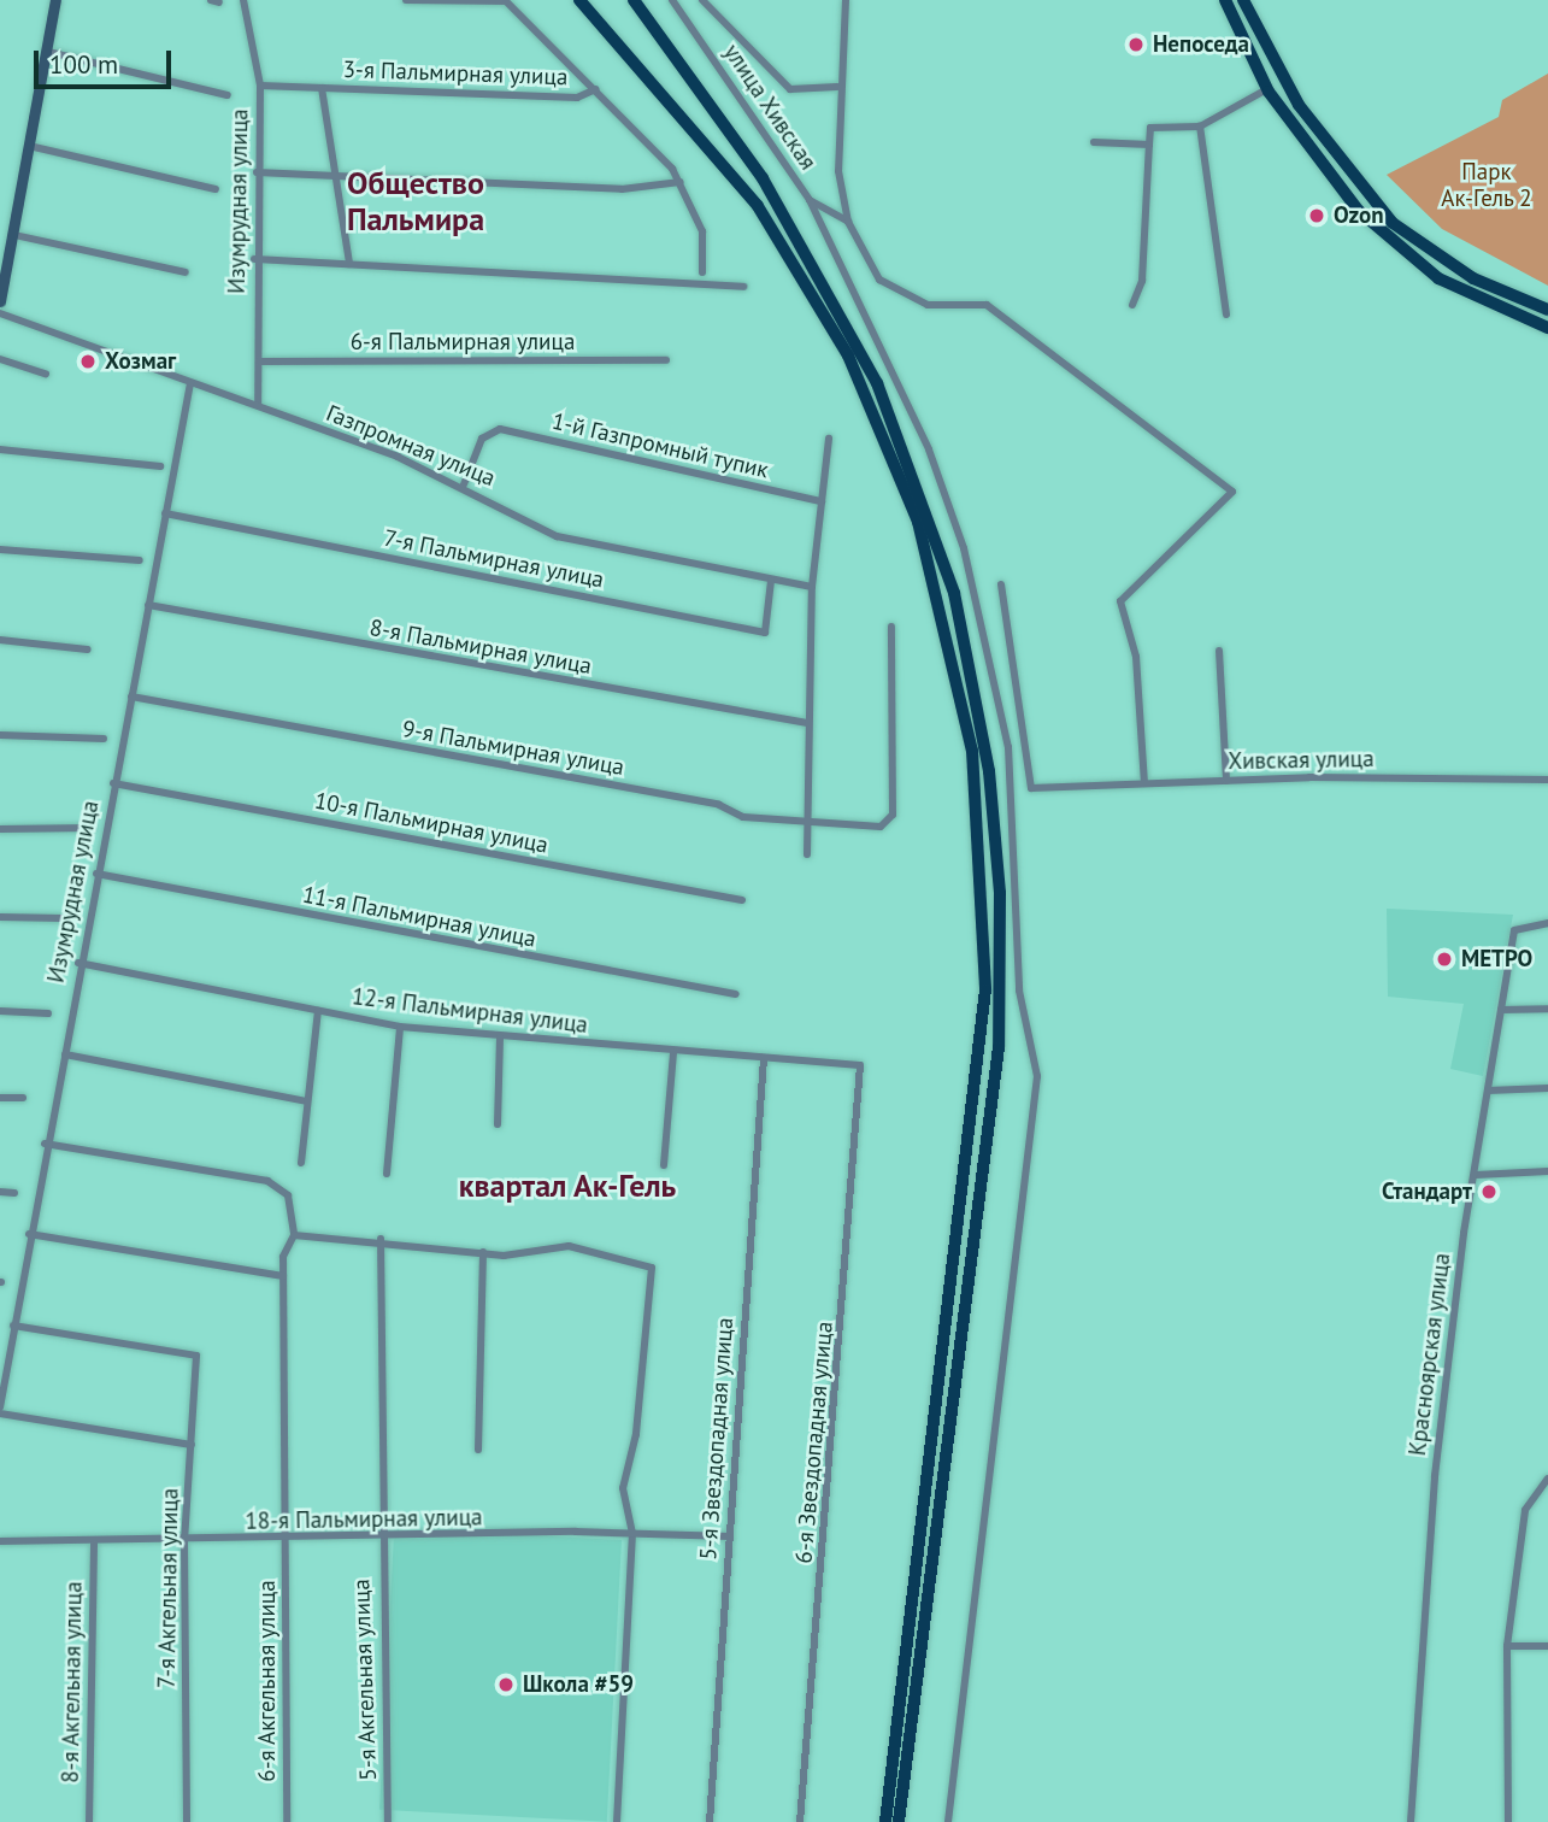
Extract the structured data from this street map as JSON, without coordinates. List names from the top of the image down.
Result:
{
  "streets": {
    "street": [
      "3-я Пальмирная улица",
      "улица Хивская",
      "Изумрудная улица",
      "6-я Пальмирная улица",
      "Газпромная улица",
      "1-й Газпромный тупик",
      "7-я Пальмирная улица",
      "8-я Пальмирная улица",
      "9-я Пальмирная улица",
      "Хивская улица",
      "10-я Пальмирная улица",
      "11-я Пальмирная улица",
      "12-я Пальмирная улица",
      "Красноярская улица",
      "5-я Звездопадная улица",
      "6-я Звездопадная улица",
      "18-я Пальмирная улица",
      "7-я Акгельная улица",
      "5-я Акгельная улица",
      "6-я Акгельная улица",
      "8-я Акгельная улица"
    ]
  },
  "crossings": [
    ["3-я Пальмирная улица", "Изумрудная улица"],
    ["Изумрудная улица", "6-я Пальмирная улица"],
    ["Изумрудная улица", "Газпромная улица"],
    ["Изумрудная улица", "7-я Пальмирная улица"],
    ["Изумрудная улица", "8-я Пальмирная улица"],
    ["Изумрудная улица", "9-я Пальмирная улица"],
    ["Изумрудная улица", "10-я Пальмирная улица"],
    ["Изумрудная улица", "11-я Пальмирная улица"],
    ["Изумрудная улица", "12-я Пальмирная улица"],
    ["Изумрудная улица", "7-я Акгельная улица"],
    ["Газпромная улица", "1-й Газпромный тупик"],
    ["Газпромная улица", "7-я Пальмирная улица"],
    ["12-я Пальмирная улица", "5-я Звездопадная улица"],
    ["12-я Пальмирная улица", "6-я Звездопадная улица"],
    ["5-я Звездопадная улица", "18-я Пальмирная улица"],
    ["18-я Пальмирная улица", "7-я Акгельная улица"],
    ["18-я Пальмирная улица", "5-я Акгельная улица"],
    ["18-я Пальмирная улица", "6-я Акгельная улица"],
    ["18-я Пальмирная улица", "8-я Акгельная улица"]
  ],
  "districts": ["Общество Пальмира", "квартал Ак-Гель"],
  "parks": ["Парк Ак-Гель 2"],
  "places": [
    "Непоседа",
    "Ozon",
    "Хозмаг",
    "МЕТРО",
    "Стандарт",
    "Школа #59"
  ],
  "scale_bar": "100 m"
}
